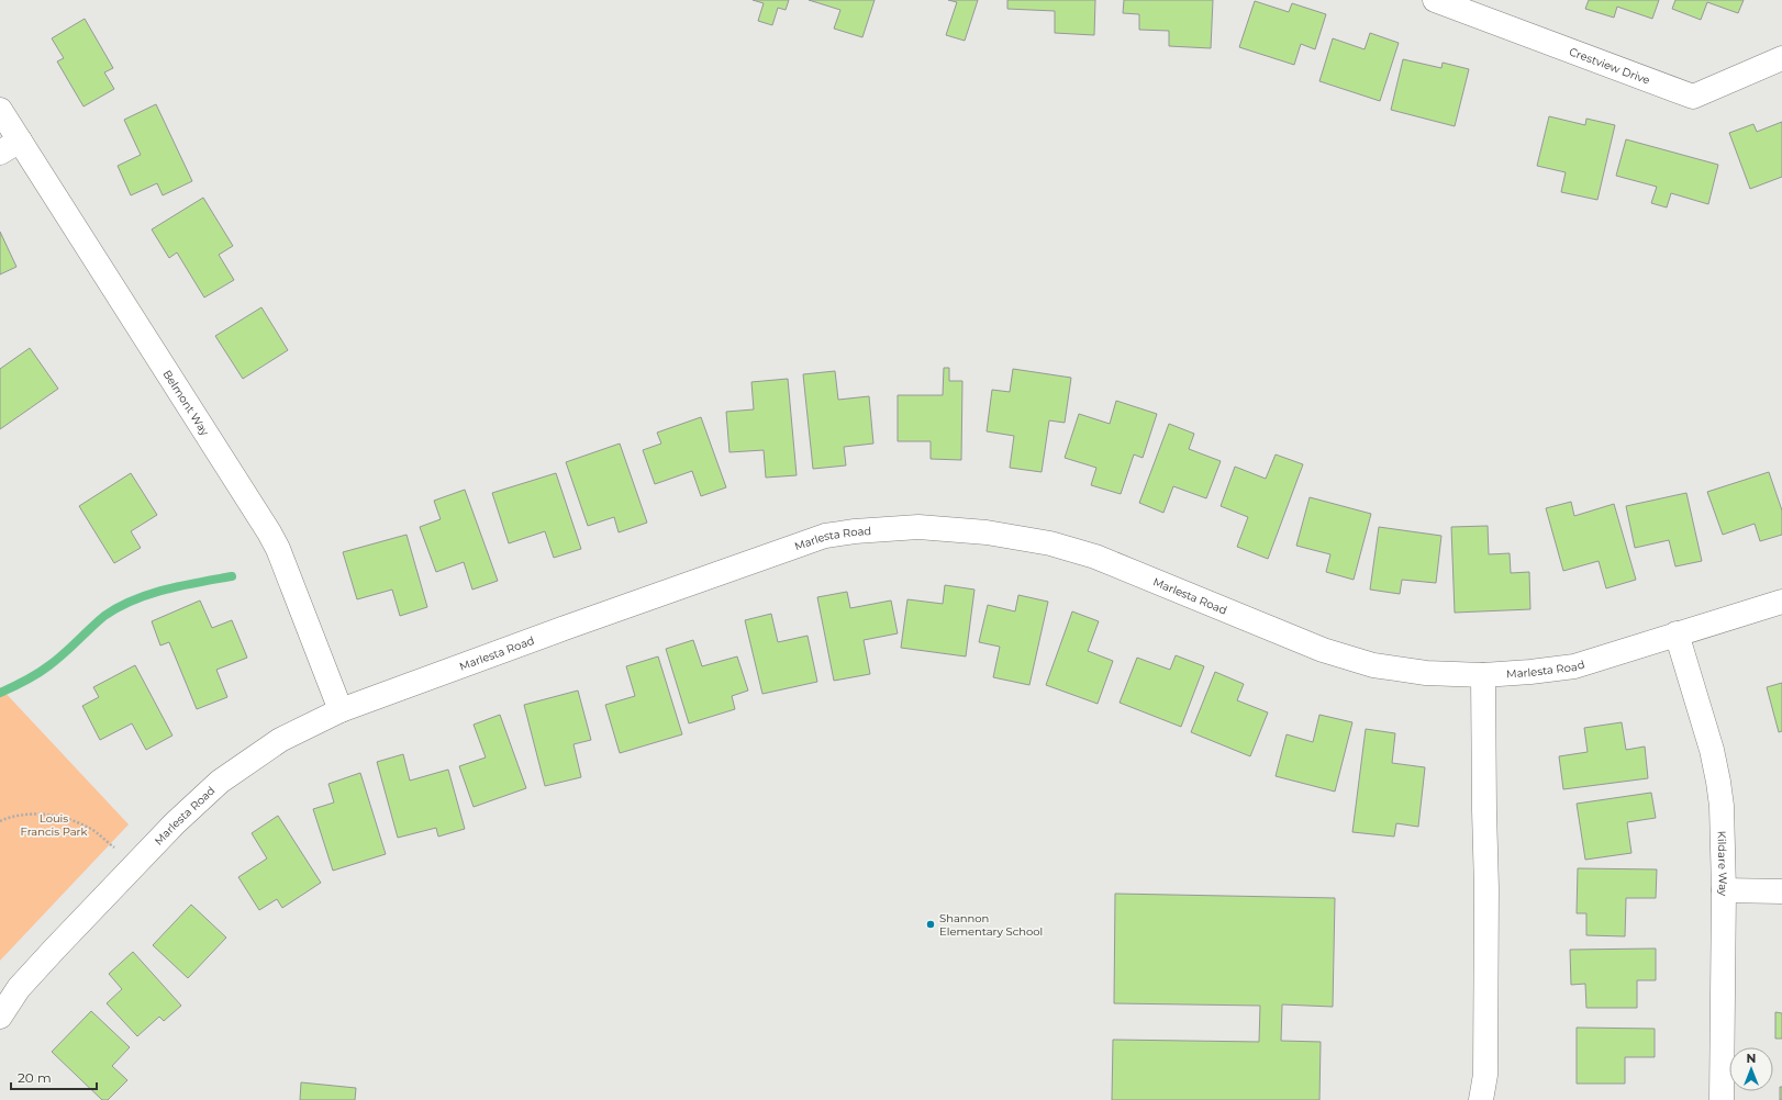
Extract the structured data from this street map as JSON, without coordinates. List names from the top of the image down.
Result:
{
  "streets": {
    "street": [
      "Crestview Drive",
      "Belmont Way",
      "Marlesta Road",
      "Kildare Way"
    ]
  },
  "crossings": [
    ["Belmont Way", "Marlesta Road"],
    ["Marlesta Road", "Kildare Way"]
  ],
  "parks": ["Louis Francis Park"],
  "places": ["Shannon Elementary School"],
  "scale_bar": "20 m",
  "north": "top"
}
